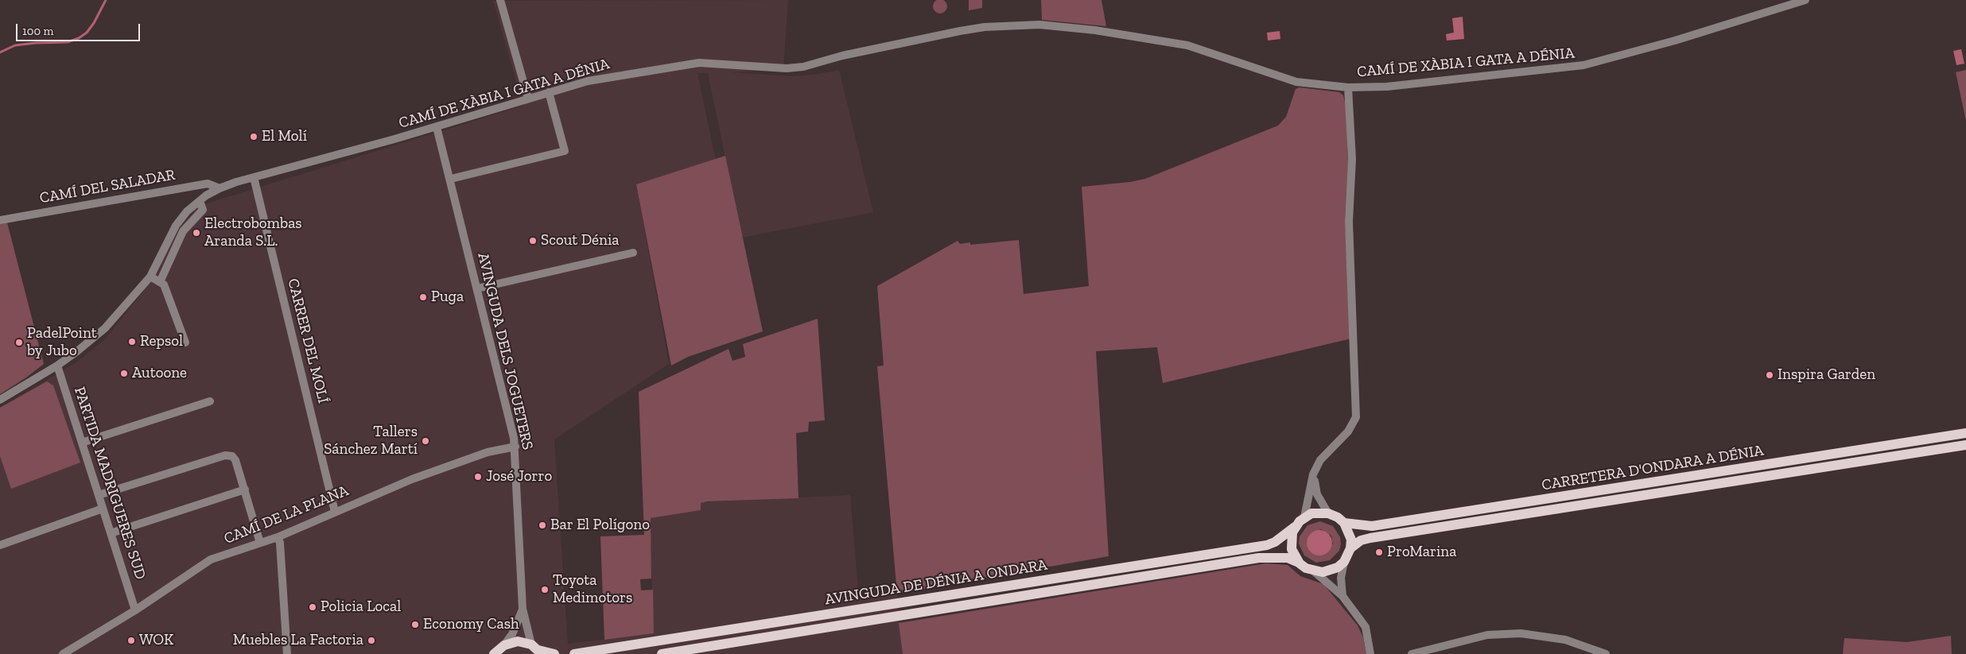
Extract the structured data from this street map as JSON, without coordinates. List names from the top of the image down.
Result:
{
  "streets": {
    "main road": ["CARRETERA D'ONDARA A DÉNIA", "AVINGUDA DE DÉNIA A ONDARA"],
    "street": [
      "CAMÍ DE XÀBIA I GATA A DÉNIA",
      "CAMÍ DEL SALADAR",
      "CARRER DEL MOLÍ",
      "AVINGUDA DELS JOGUETERS",
      "PARTIDA MADRIGUERES SUD",
      "CAMÍ DE LA PLANA"
    ]
  },
  "crossings": [
    ["CAMÍ DE XÀBIA I GATA A DÉNIA", "CAMÍ DEL SALADAR"],
    ["CAMÍ DE XÀBIA I GATA A DÉNIA", "CARRER DEL MOLÍ"],
    ["CAMÍ DE XÀBIA I GATA A DÉNIA", "AVINGUDA DELS JOGUETERS"],
    ["CAMÍ DE XÀBIA I GATA A DÉNIA", "PARTIDA MADRIGUERES SUD"],
    ["CARRER DEL MOLÍ", "CAMÍ DE LA PLANA"],
    ["AVINGUDA DELS JOGUETERS", "CAMÍ DE LA PLANA"],
    ["CARRETERA D'ONDARA A DÉNIA", "AVINGUDA DE DÉNIA A ONDARA"],
    ["PARTIDA MADRIGUERES SUD", "CAMÍ DE LA PLANA"]
  ],
  "places": [
    "El Molí",
    "Electrobombas Aranda S.L.",
    "Scout Dénia",
    "Puga",
    "Repsol",
    "PadelPoint by Jubo",
    "Autoone",
    "Inspira Garden",
    "Tallers Sánchez Martí",
    "José Jorro",
    "Bar El Polígono",
    "ProMarina",
    "Toyota Medimotors",
    "Policia Local",
    "Economy Cash",
    "WOK",
    "Muebles La Factoria"
  ],
  "scale_bar": "100 m"
}
